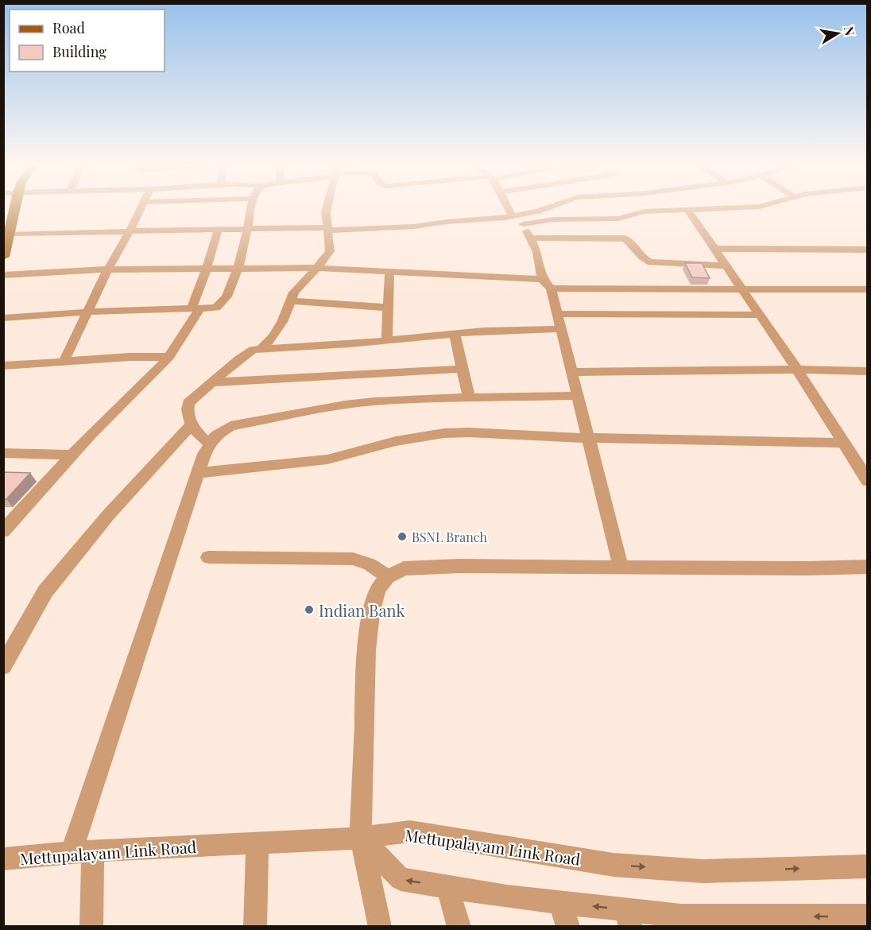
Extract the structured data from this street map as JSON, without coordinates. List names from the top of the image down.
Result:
{
  "streets": {
    "street": ["Mettupalayam Link Road"]
  },
  "places": ["BSNL Branch", "Indian Bank"],
  "legend": ["Road", "Building"],
  "north": "right"
}
